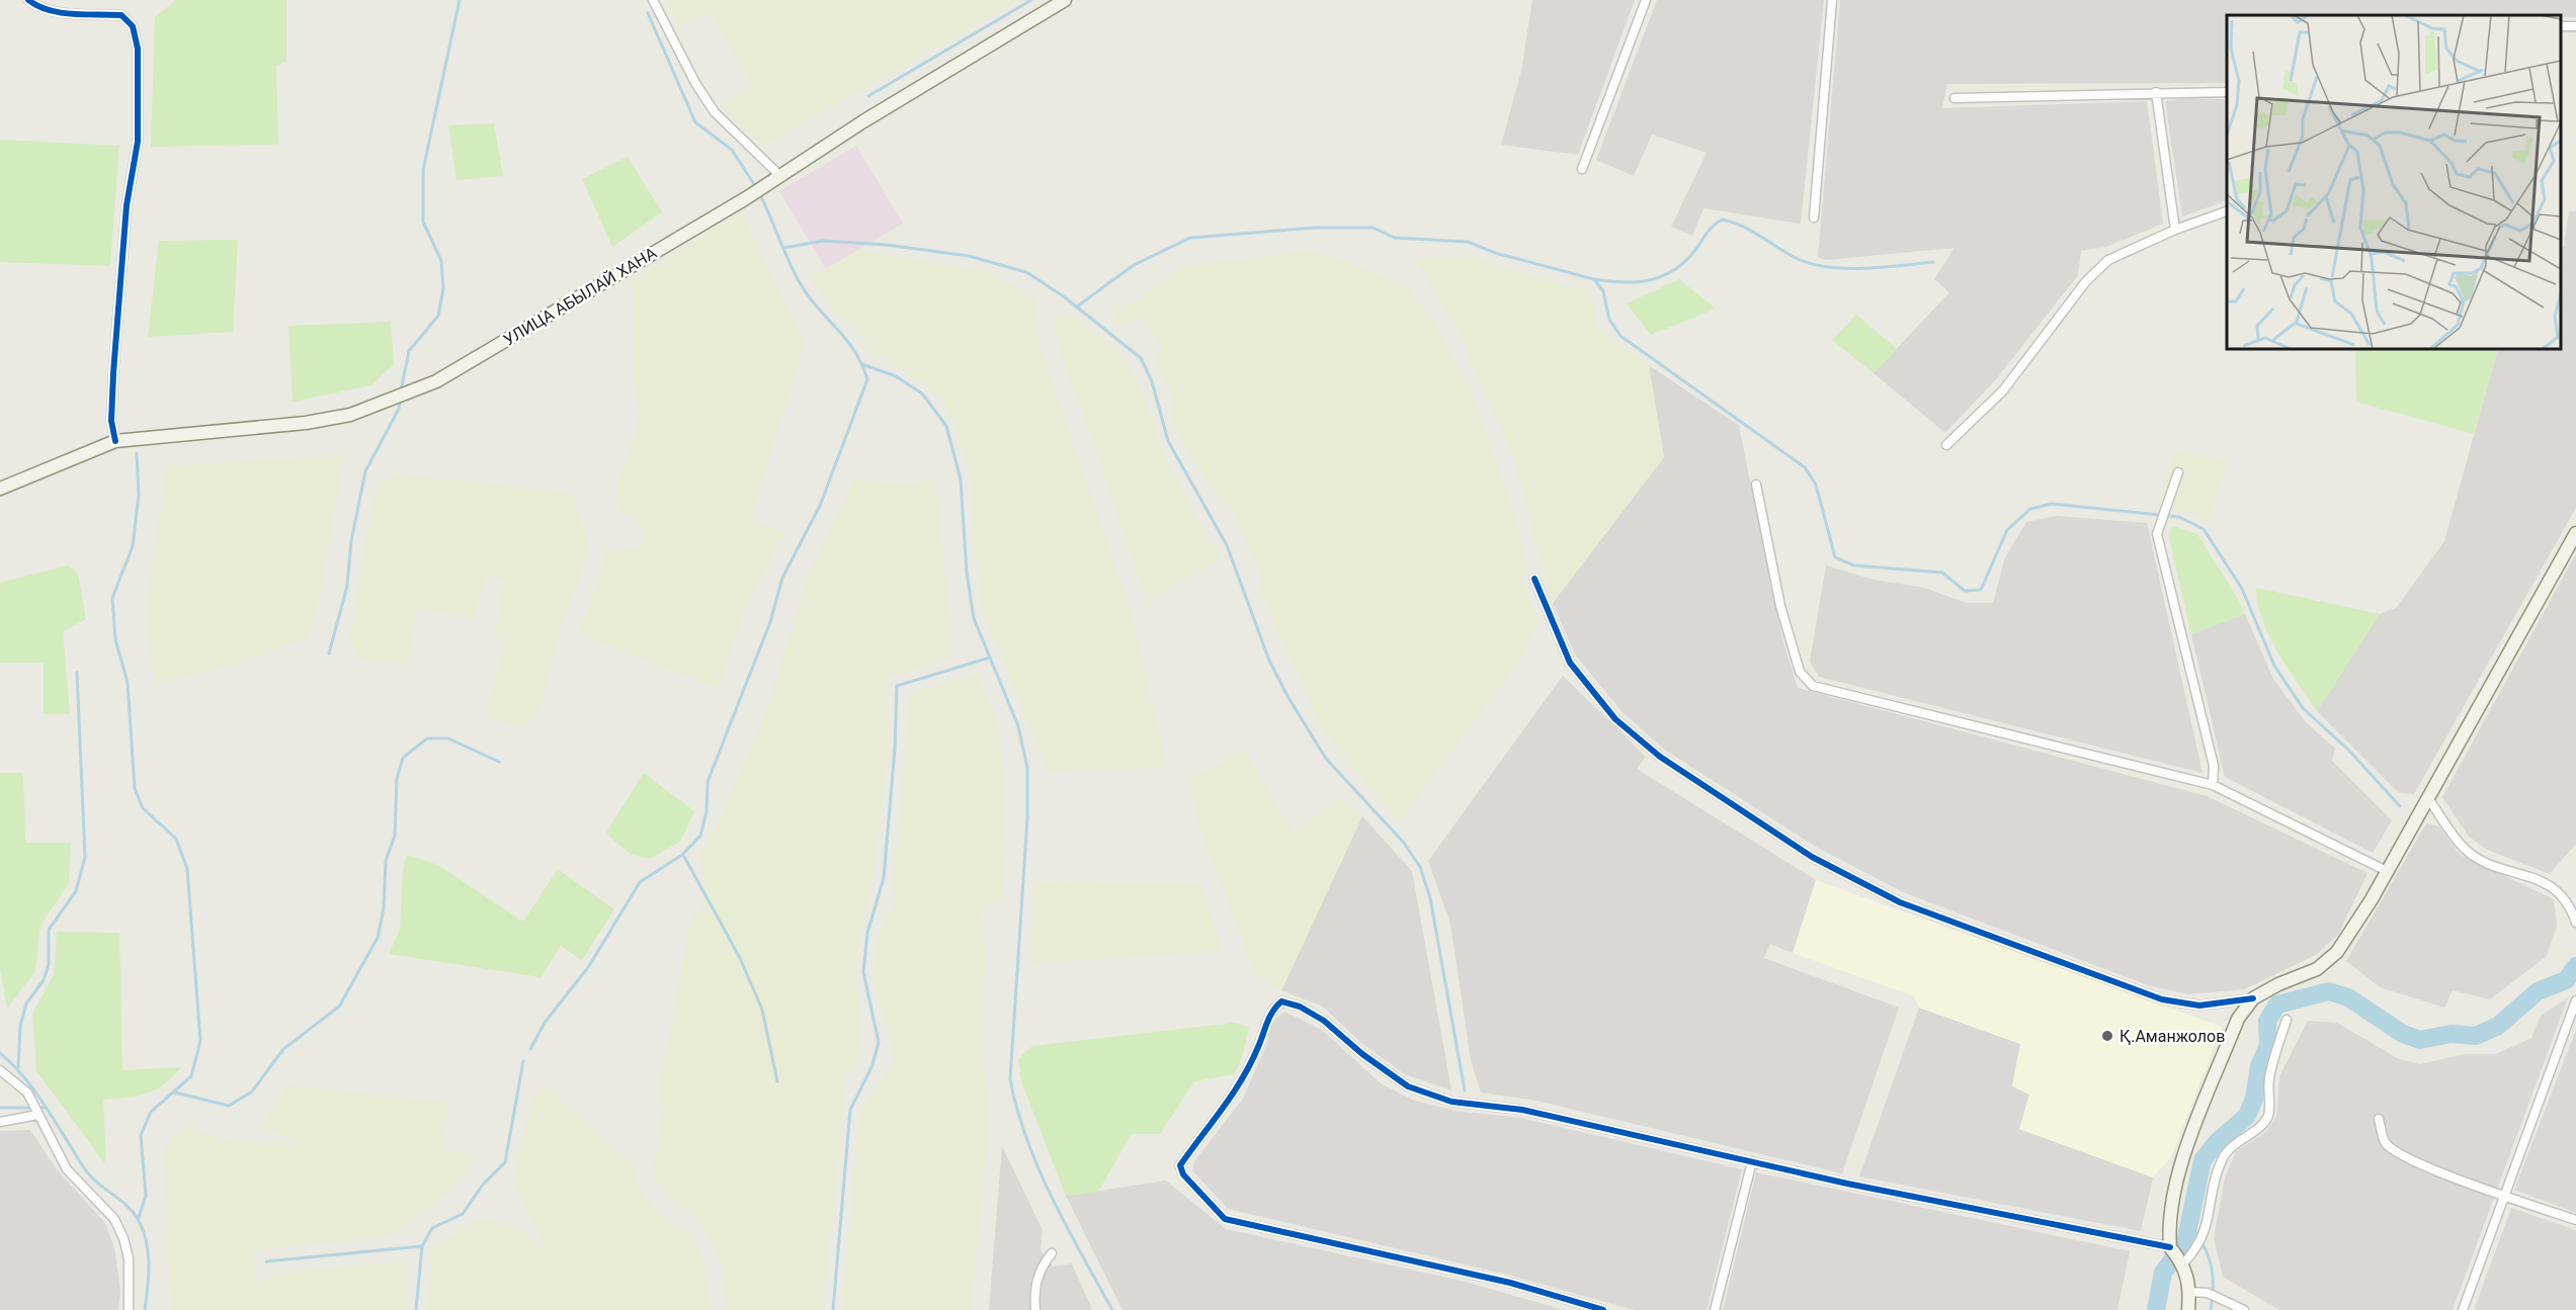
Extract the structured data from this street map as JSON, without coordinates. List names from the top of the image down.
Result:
{
  "streets": {
    "main road": ["УЛИЦА АБЫЛАЙ ХАНА"]
  },
  "places": ["Қ.Аманжолов"]
}
